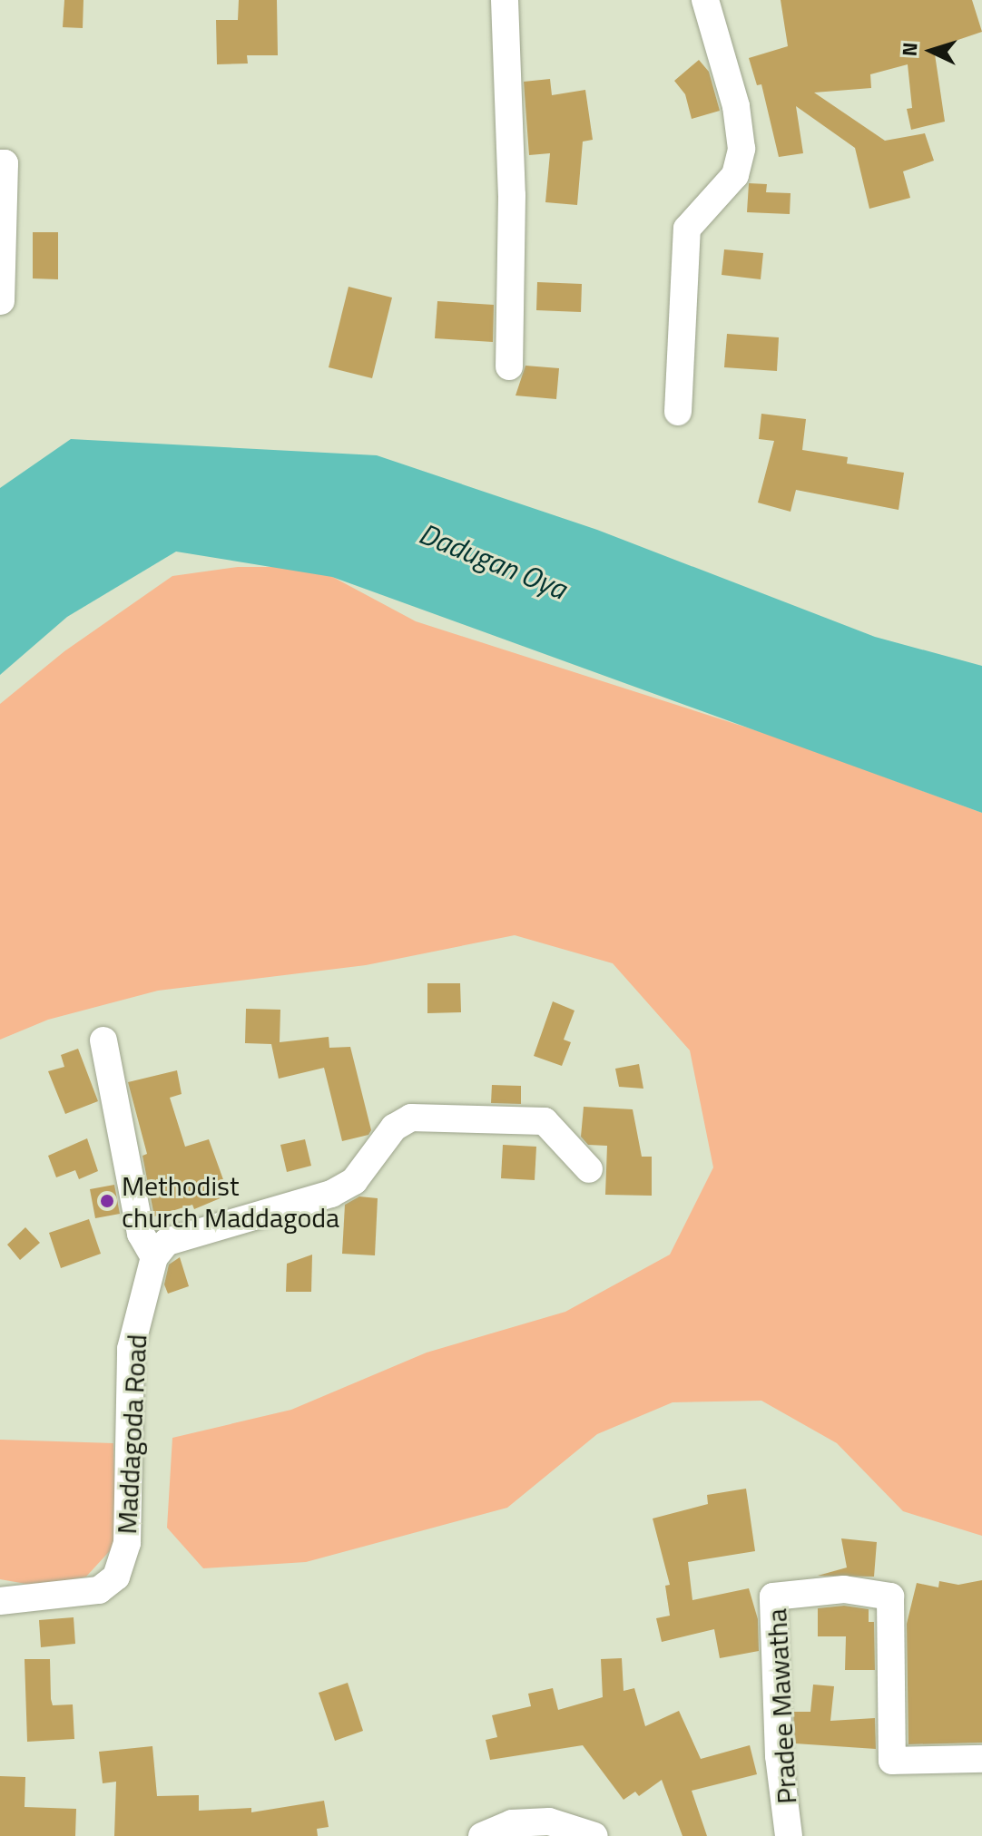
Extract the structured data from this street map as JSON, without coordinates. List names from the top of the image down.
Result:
{
  "streets": {
    "street": ["Maddagoda Road", "Pradee Mawatha"]
  },
  "water": ["Dadugan Oya"],
  "places": ["Methodist church Maddagoda"],
  "north": "left"
}
